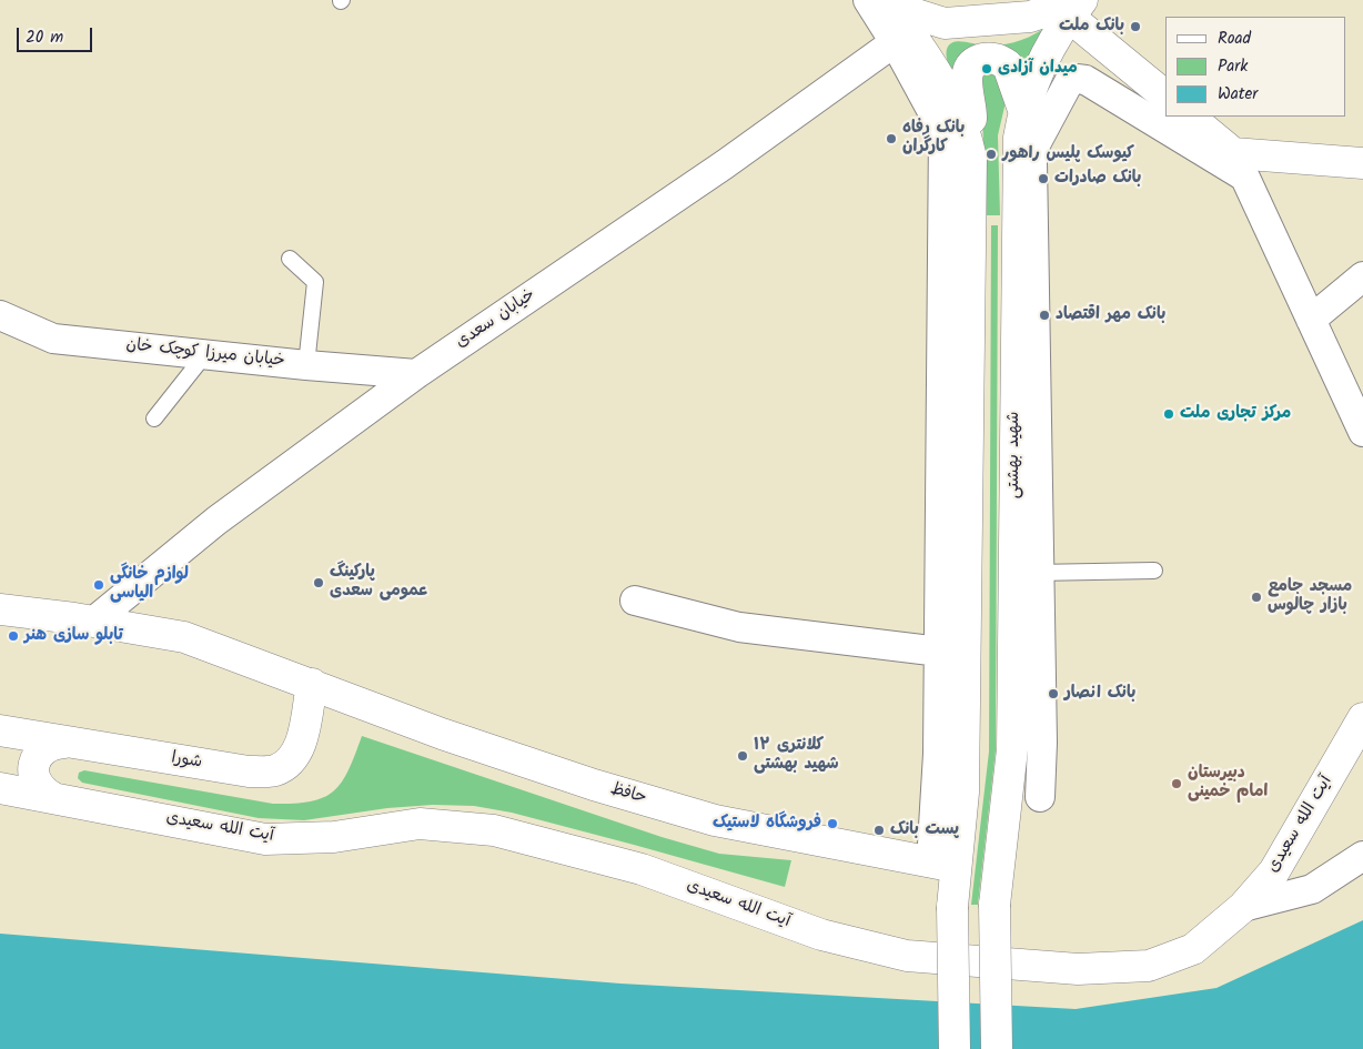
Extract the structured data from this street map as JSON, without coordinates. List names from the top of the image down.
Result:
{
  "streets": {
    "street": [
      "خیابان سعدی",
      "خیابان میرزا کوچک خان",
      "شهید بهشتی",
      "شورا",
      "حافظ",
      "آیت الله سعیدی"
    ]
  },
  "crossings": [
    ["خیابان سعدی", "خیابان میرزا کوچک خان"],
    ["شورا", "حافظ"]
  ],
  "places": [
    "بانک ملت",
    "میدان آزادی",
    "بانک رفاه کارگران",
    "کیوسک پلیس راهور",
    "بانک صادرات",
    "بانک مهر اقتصاد",
    "مرکز تجاری ملت",
    "پارکینگ عمومی سعدی",
    "لوازم خانگی الیاسی",
    "مسجد جامع بازار چالوس",
    "تابلو سازی هنر",
    "بانک انصار",
    "کلانتری ۱۲ شهید بهشتی",
    "دبیرستان امام خمینی",
    "فروشگاه لاستیک",
    "پست بانک"
  ],
  "legend": ["Road", "Park", "Water"],
  "scale_bar": "20 m"
}
